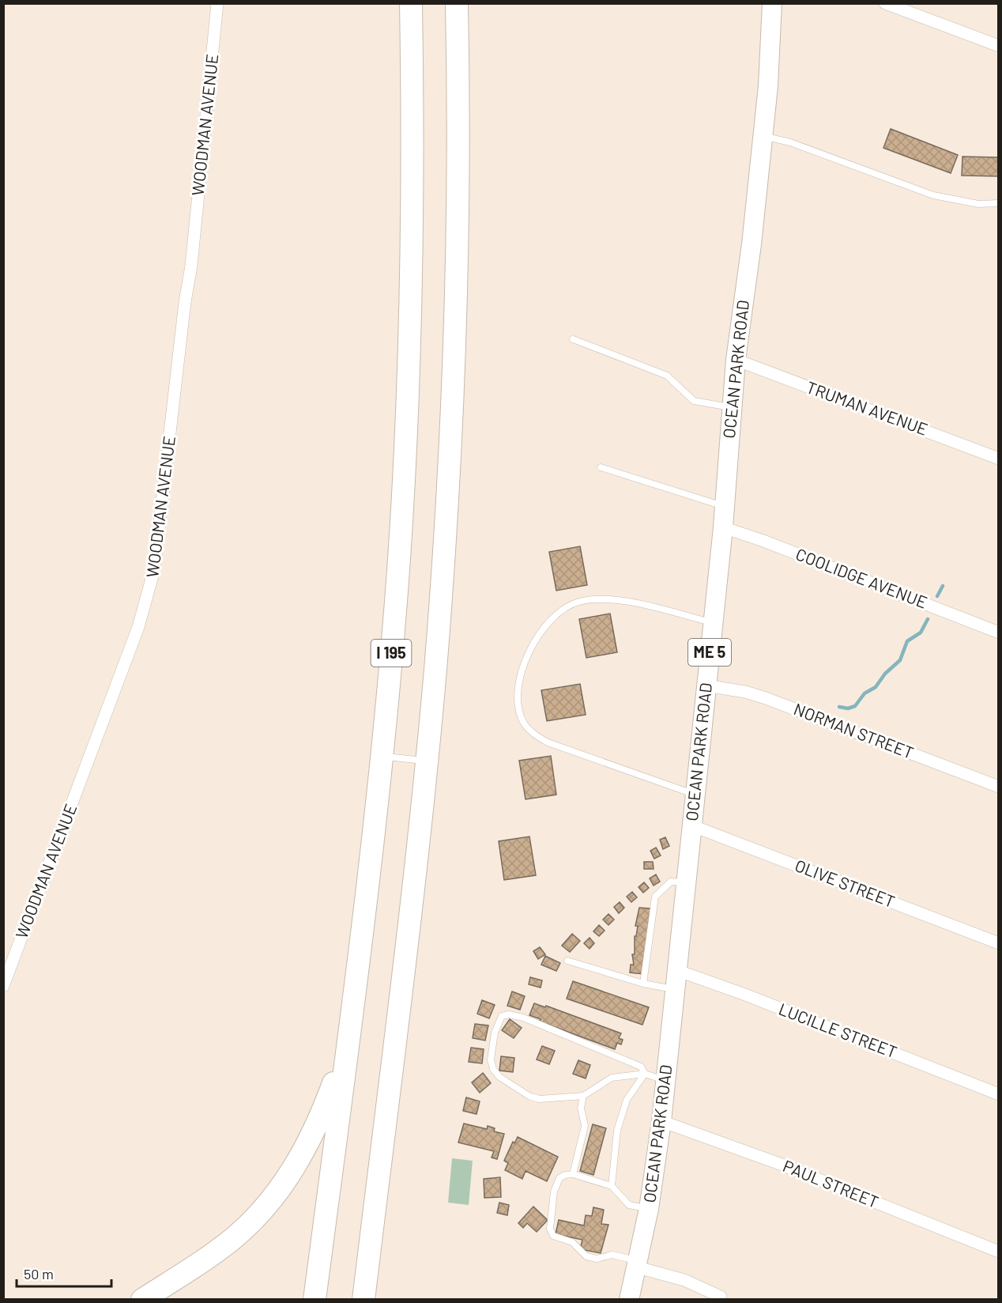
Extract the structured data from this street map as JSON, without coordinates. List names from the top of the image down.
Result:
{
  "streets": {
    "highway": ["I 195"],
    "main road": ["OCEAN PARK ROAD", "ME 5"],
    "street": [
      "WOODMAN AVENUE",
      "TRUMAN AVENUE",
      "COOLIDGE AVENUE",
      "NORMAN STREET",
      "OLIVE STREET",
      "LUCILLE STREET",
      "PAUL STREET"
    ]
  },
  "crossings": [
    ["OCEAN PARK ROAD", "TRUMAN AVENUE"],
    ["OCEAN PARK ROAD", "COOLIDGE AVENUE"],
    ["OCEAN PARK ROAD", "NORMAN STREET"],
    ["OCEAN PARK ROAD", "OLIVE STREET"],
    ["OCEAN PARK ROAD", "LUCILLE STREET"],
    ["OCEAN PARK ROAD", "PAUL STREET"]
  ],
  "scale_bar": "50 m"
}
